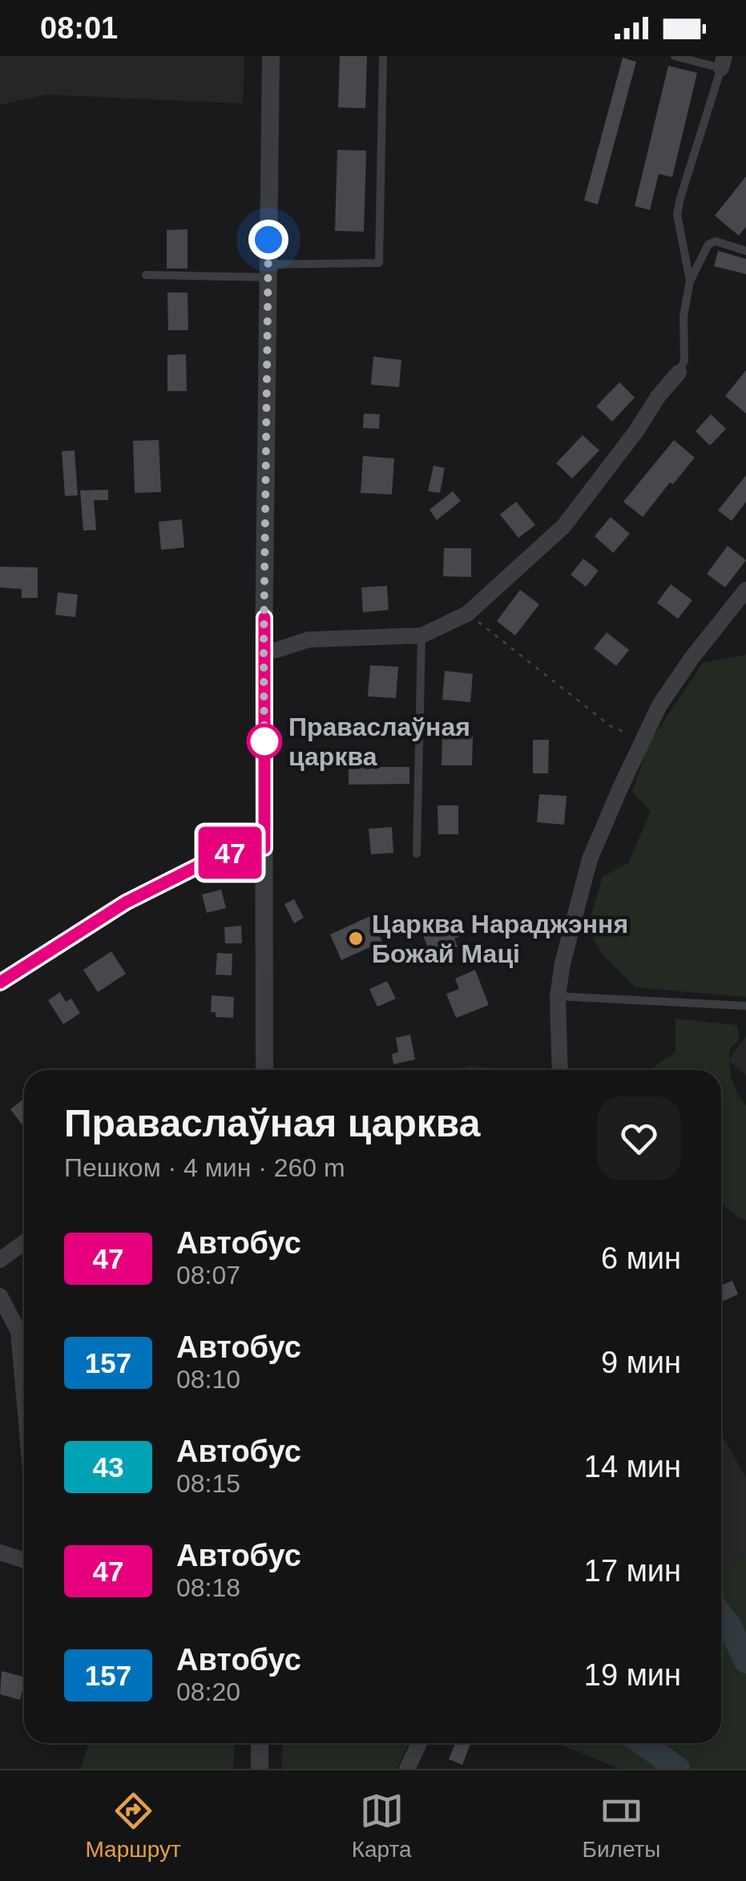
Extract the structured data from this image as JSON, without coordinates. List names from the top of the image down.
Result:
{
  "places": ["Праваслаўная царква", "Царква Нараджэння Божай Маці"],
  "lines": ["bus line 47"],
  "page": {
    "status": "08:01",
    "on_map": "47",
    "heading": ["Праваслаўная царква", "Пешком · 4 мин · 260 m"],
    "list": [
      {
        "mark": "47",
        "name": "Автобус",
        "note": "08:07",
        "value": "6 мин"
      },
      {
        "mark": "157",
        "name": "Автобус",
        "note": "08:10",
        "value": "9 мин"
      },
      {
        "mark": "43",
        "name": "Автобус",
        "note": "08:15",
        "value": "14 мин"
      },
      {
        "mark": "47",
        "name": "Автобус",
        "note": "08:18",
        "value": "17 мин"
      },
      {
        "mark": "157",
        "name": "Автобус",
        "note": "08:20",
        "value": "19 мин"
      }
    ],
    "tabs": ["Маршрут", "Карта", "Билеты"]
  }
}
